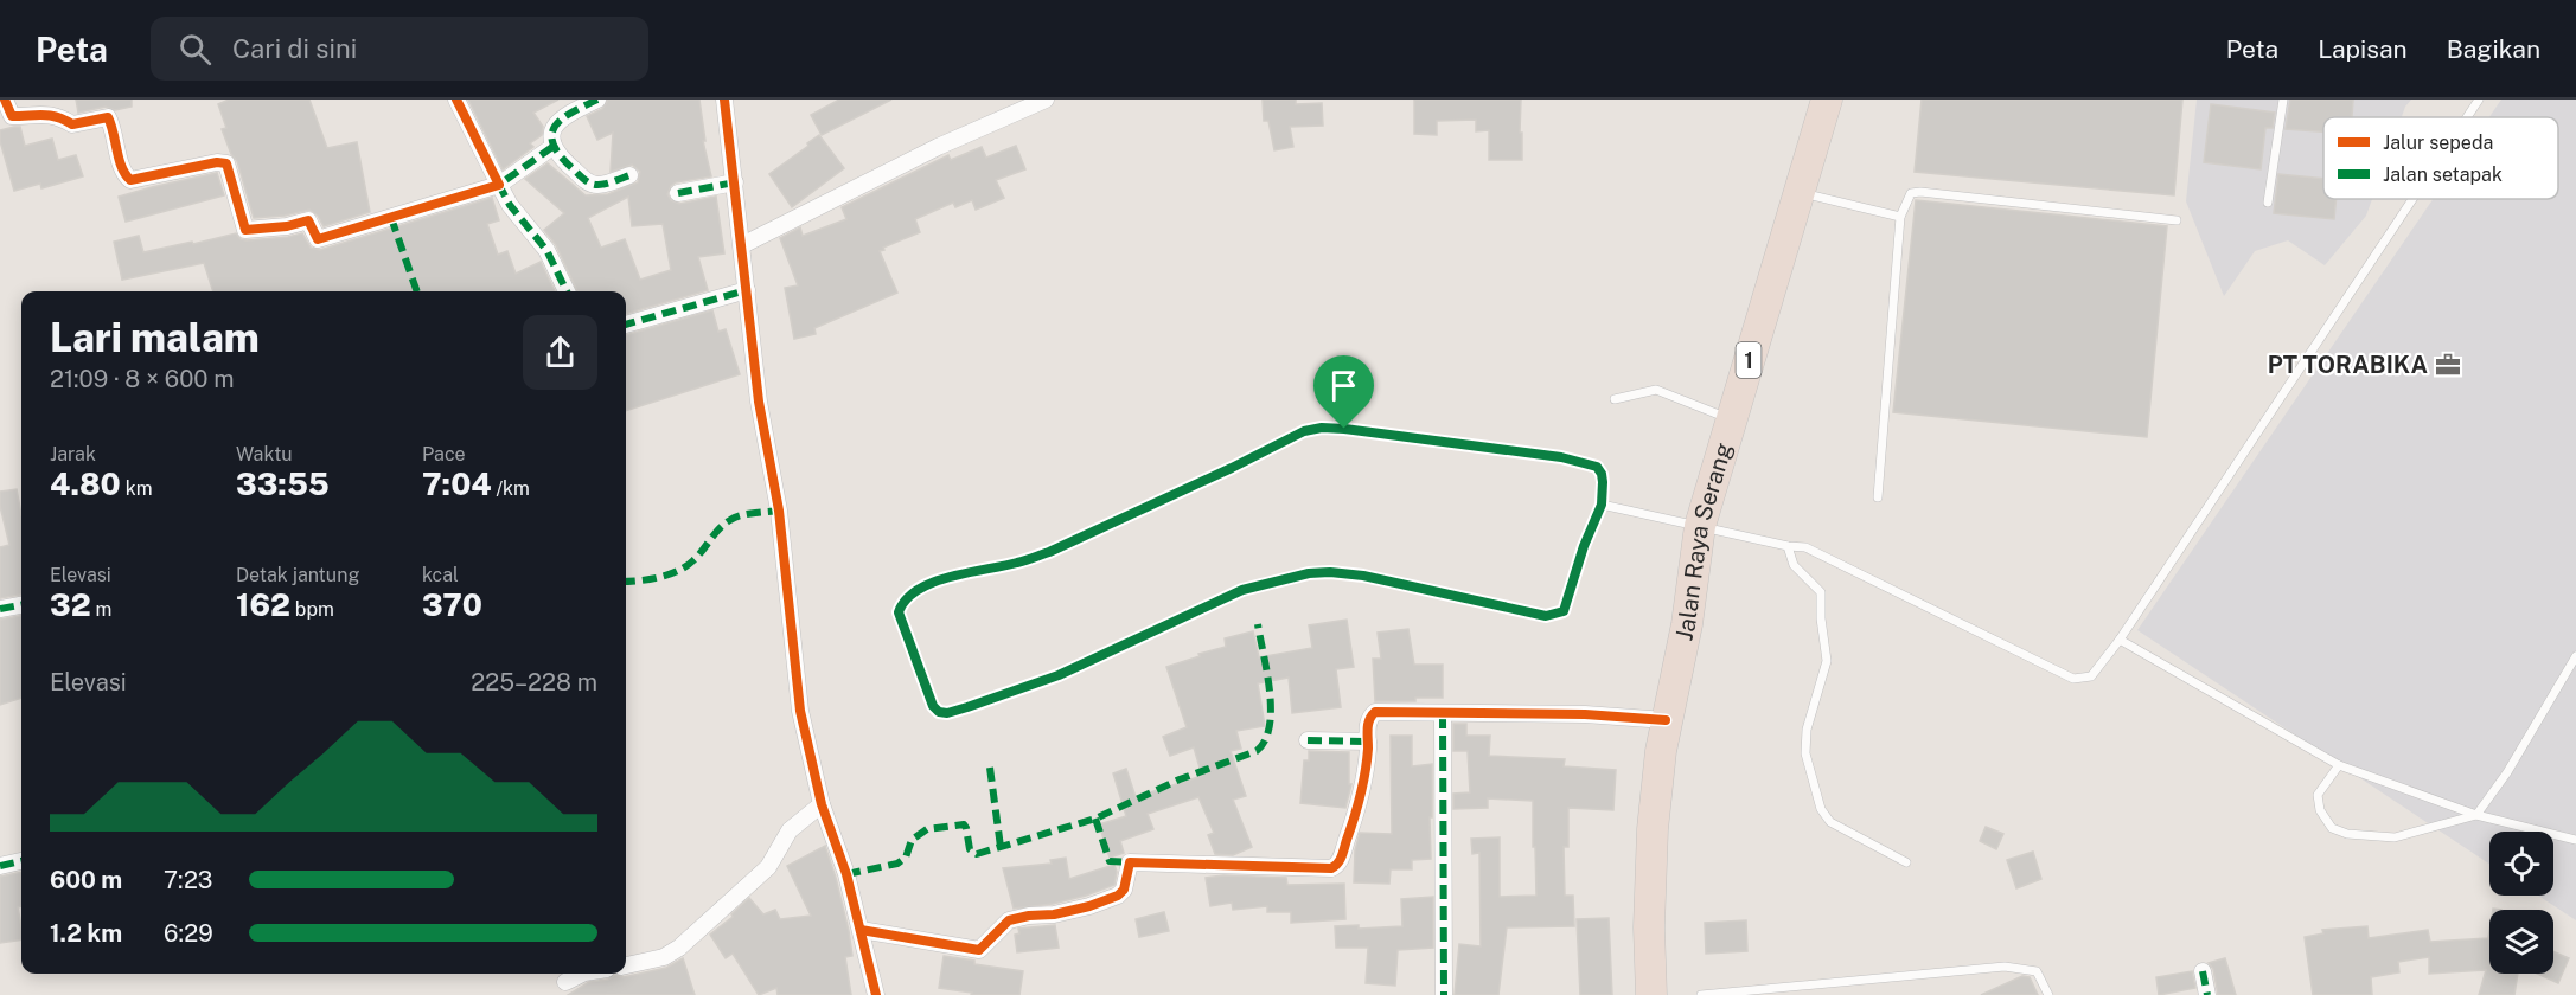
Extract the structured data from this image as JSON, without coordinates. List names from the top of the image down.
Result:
{
  "streets": {
    "highway": ["1", "Jalan Raya Serang"]
  },
  "places": {
    "office": ["PT TORABIKA"]
  },
  "legend": ["Jalur sepeda", "Jalan setapak"],
  "page": {
    "header": "Peta",
    "search": "Cari di sini",
    "nav": ["Peta", "Lapisan", "Bagikan"],
    "heading": ["Lari malam", "21:09 · 8 × 600 m"],
    "stats": [
      ["Jarak", "4.80 km"],
      ["Waktu", "33:55"],
      ["Pace", "7:04 /km"],
      ["Elevasi", "32 m"],
      ["Detak jantung", "162 bpm"],
      ["kcal", "370"]
    ],
    "chart": ["Elevasi", "225–228 m"],
    "list": [
      {
        "name": "600 m",
        "note": "7:23"
      },
      {
        "name": "1.2 km",
        "note": "6:29"
      }
    ]
  }
}
